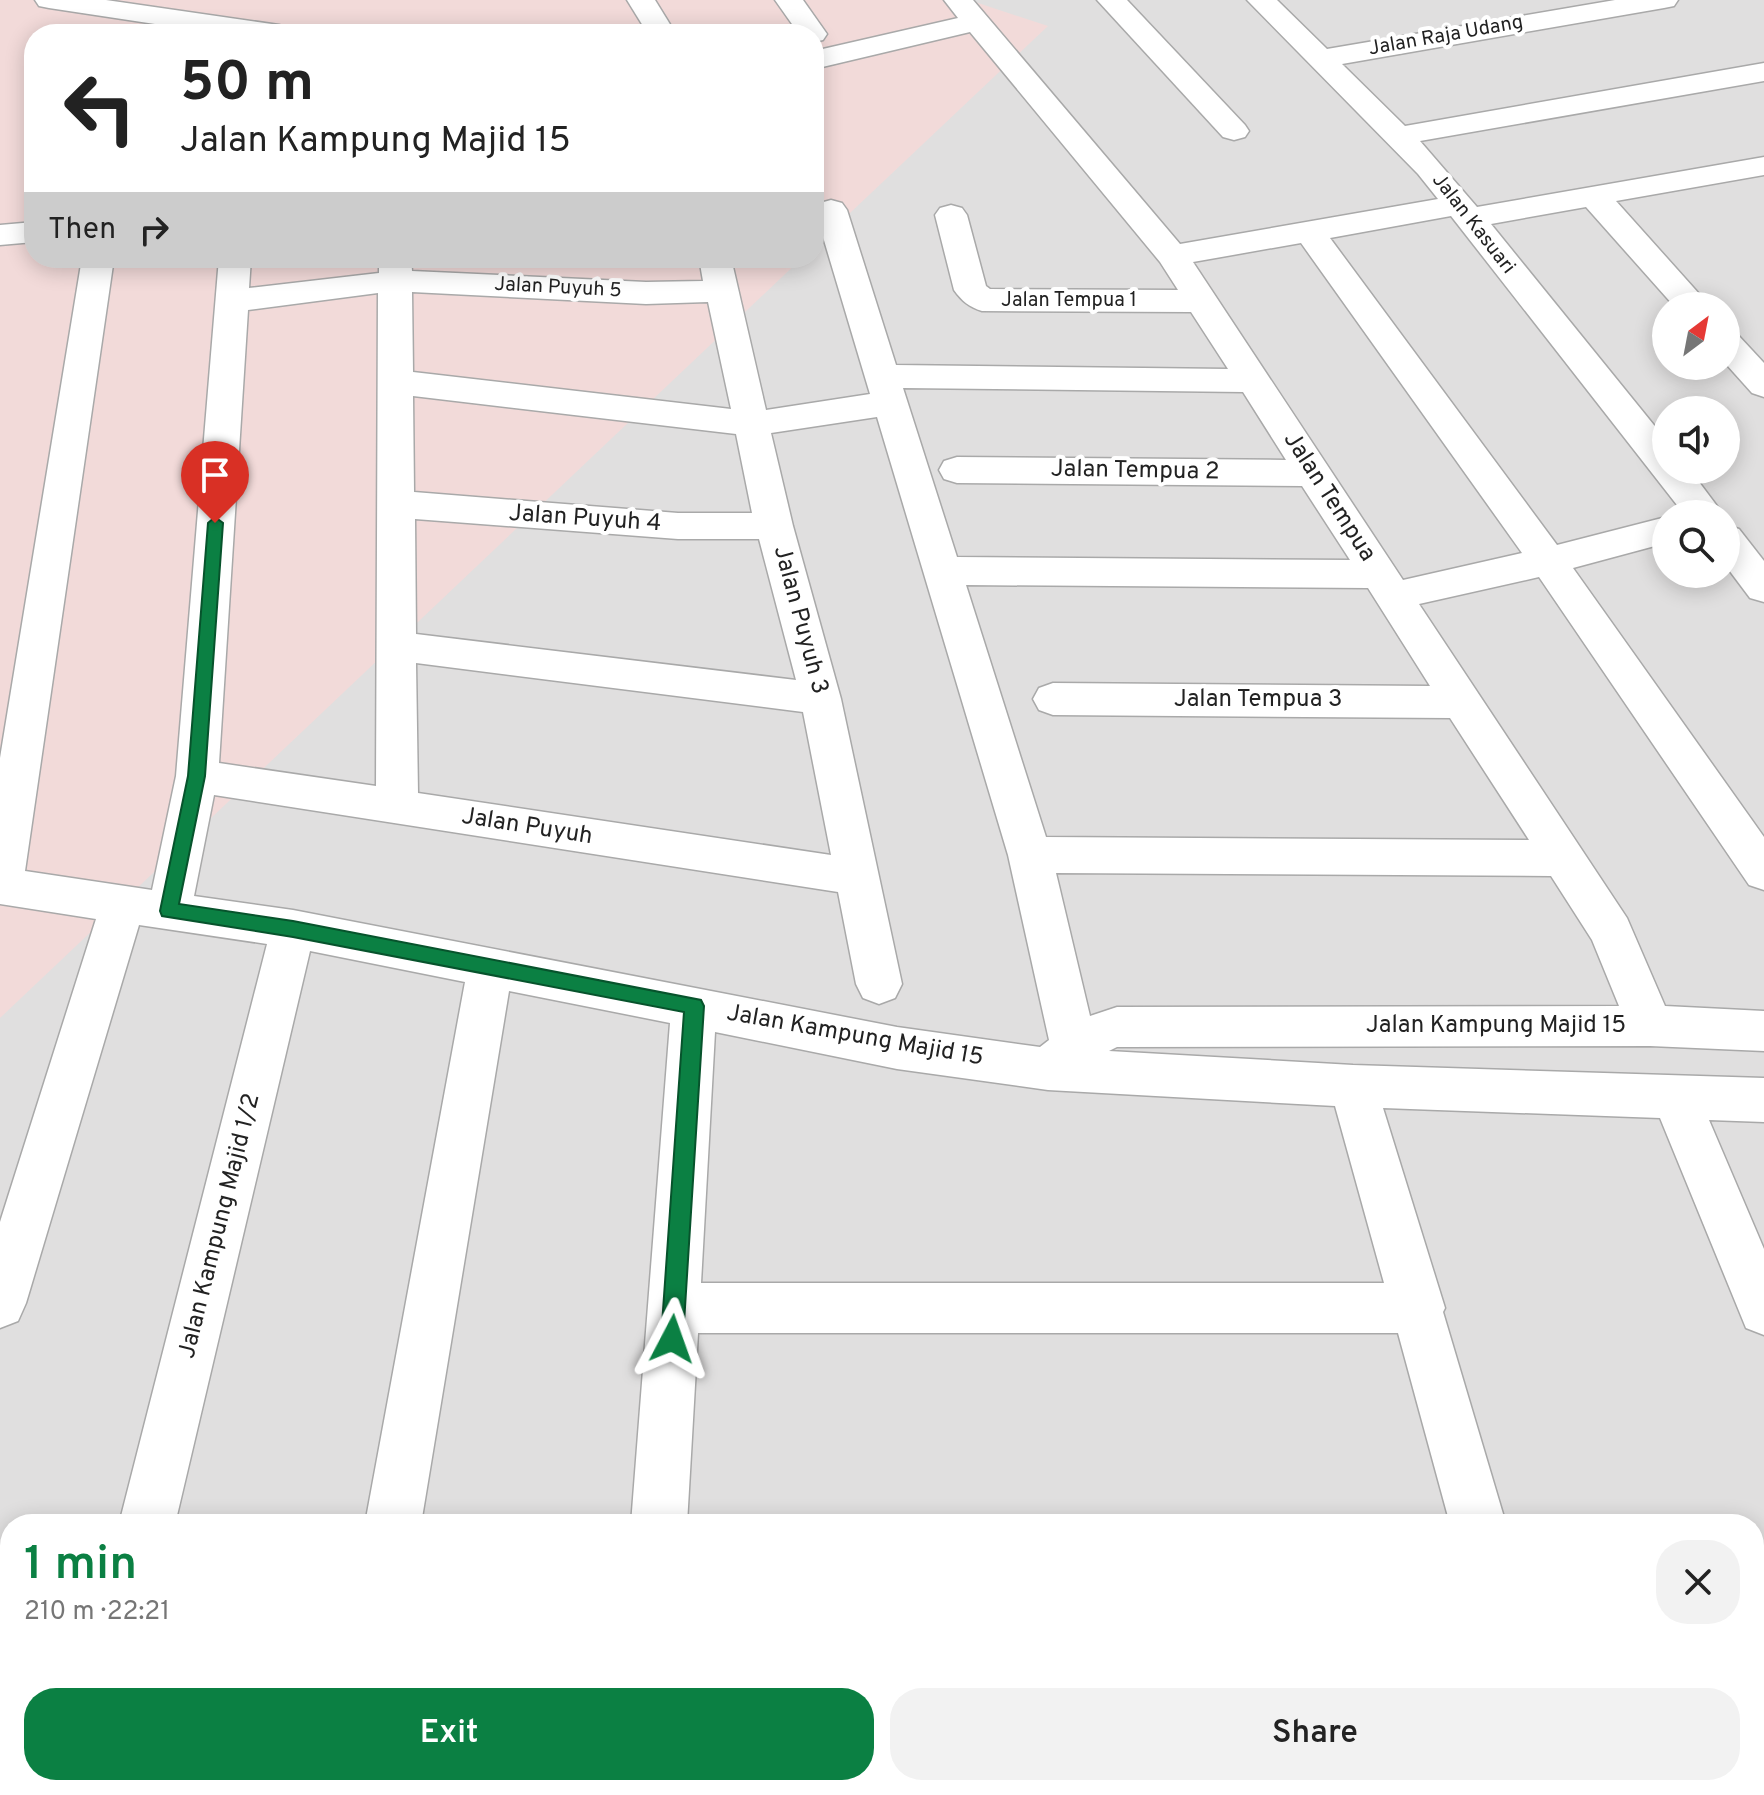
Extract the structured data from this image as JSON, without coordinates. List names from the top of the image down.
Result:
{
  "streets": {
    "street": [
      "Jalan Raja Udang",
      "Jalan Kasuari",
      "Jalan Puyuh 5",
      "Jalan Tempua 1",
      "Jalan Tempua 2",
      "Jalan Tempua",
      "Jalan Puyuh 4",
      "Jalan Puyuh 3",
      "Jalan Tempua 3",
      "Jalan Puyuh",
      "Jalan Kampung Majid 15",
      "Jalan Kampung Majid 1/2"
    ]
  },
  "crossings": [
    ["Jalan Raja Udang", "Jalan Kasuari"],
    ["Jalan Puyuh 5", "Jalan Puyuh 3"],
    ["Jalan Tempua 1", "Jalan Tempua"],
    ["Jalan Tempua 2", "Jalan Tempua"],
    ["Jalan Tempua", "Jalan Tempua 3"],
    ["Jalan Tempua", "Jalan Kampung Majid 15"],
    ["Jalan Puyuh 4", "Jalan Puyuh 3"],
    ["Jalan Puyuh 3", "Jalan Puyuh"],
    ["Jalan Kampung Majid 15", "Jalan Kampung Majid 1/2"]
  ],
  "north": "top right",
  "page": {
    "turn": ["50 m", "Jalan Kampung Majid 15"],
    "then": "Then",
    "heading": ["1 min", "210 m · 22:21"],
    "buttons": ["Exit", "Share"]
  }
}
